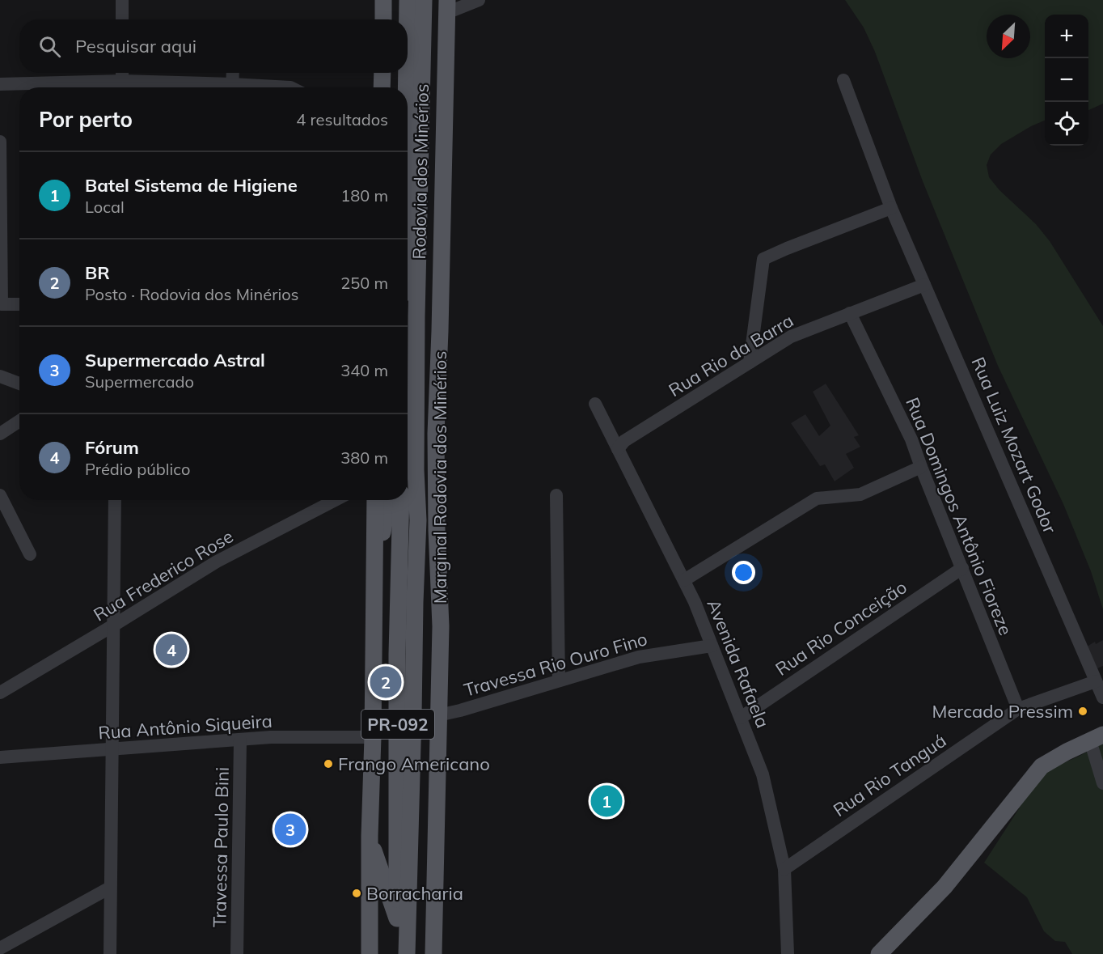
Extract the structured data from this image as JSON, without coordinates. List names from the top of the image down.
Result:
{
  "streets": {
    "main road": ["Rodovia dos Minérios", "Marginal Rodovia dos Minérios", "PR-092"],
    "street": [
      "Rua Rio da Barra",
      "Rua Luiz Mozart Godor",
      "Rua Domingos Antônio Fioreze",
      "Rua Frederico Rose",
      "Rua Rio Conceição",
      "Avenida Rafaela",
      "Travessa Rio Ouro Fino",
      "Rua Antônio Siqueira",
      "Rua Rio Tanguá",
      "Travessa Paulo Bini"
    ]
  },
  "crossings": [
    ["Rua Rio da Barra", "Rua Luiz Mozart Godor"],
    ["Rua Rio da Barra", "Rua Domingos Antônio Fioreze"],
    ["Rua Rio da Barra", "Avenida Rafaela"],
    ["Rua Luiz Mozart Godor", "Rua Rio Tanguá"],
    ["Marginal Rodovia dos Minérios", "Travessa Rio Ouro Fino"],
    ["Rua Domingos Antônio Fioreze", "Rua Rio Conceição"],
    ["Rua Domingos Antônio Fioreze", "Rua Rio Tanguá"],
    ["Rua Rio Conceição", "Avenida Rafaela"],
    ["Avenida Rafaela", "Travessa Rio Ouro Fino"],
    ["Avenida Rafaela", "Rua Rio Tanguá"],
    ["Rua Antônio Siqueira", "Travessa Paulo Bini"]
  ],
  "places": ["Mercado Pressim", "Frango Americano", "Borracharia"],
  "north": "bottom left",
  "page": {
    "map_buttons": ["+", "−"],
    "search": "Pesquisar aqui",
    "heading": ["Por perto", "4 resultados"],
    "list": [
      {
        "mark": "1",
        "name": "Batel Sistema de Higiene",
        "note": "Local",
        "value": "180 m"
      },
      {
        "mark": "2",
        "name": "BR",
        "note": "Posto · Rodovia dos Minérios",
        "value": "250 m"
      },
      {
        "mark": "3",
        "name": "Supermercado Astral",
        "note": "Supermercado",
        "value": "340 m"
      },
      {
        "mark": "4",
        "name": "Fórum",
        "note": "Prédio público",
        "value": "380 m"
      }
    ],
    "pins": [
      "4",
      "2",
      "1",
      "3"
    ]
  }
}
